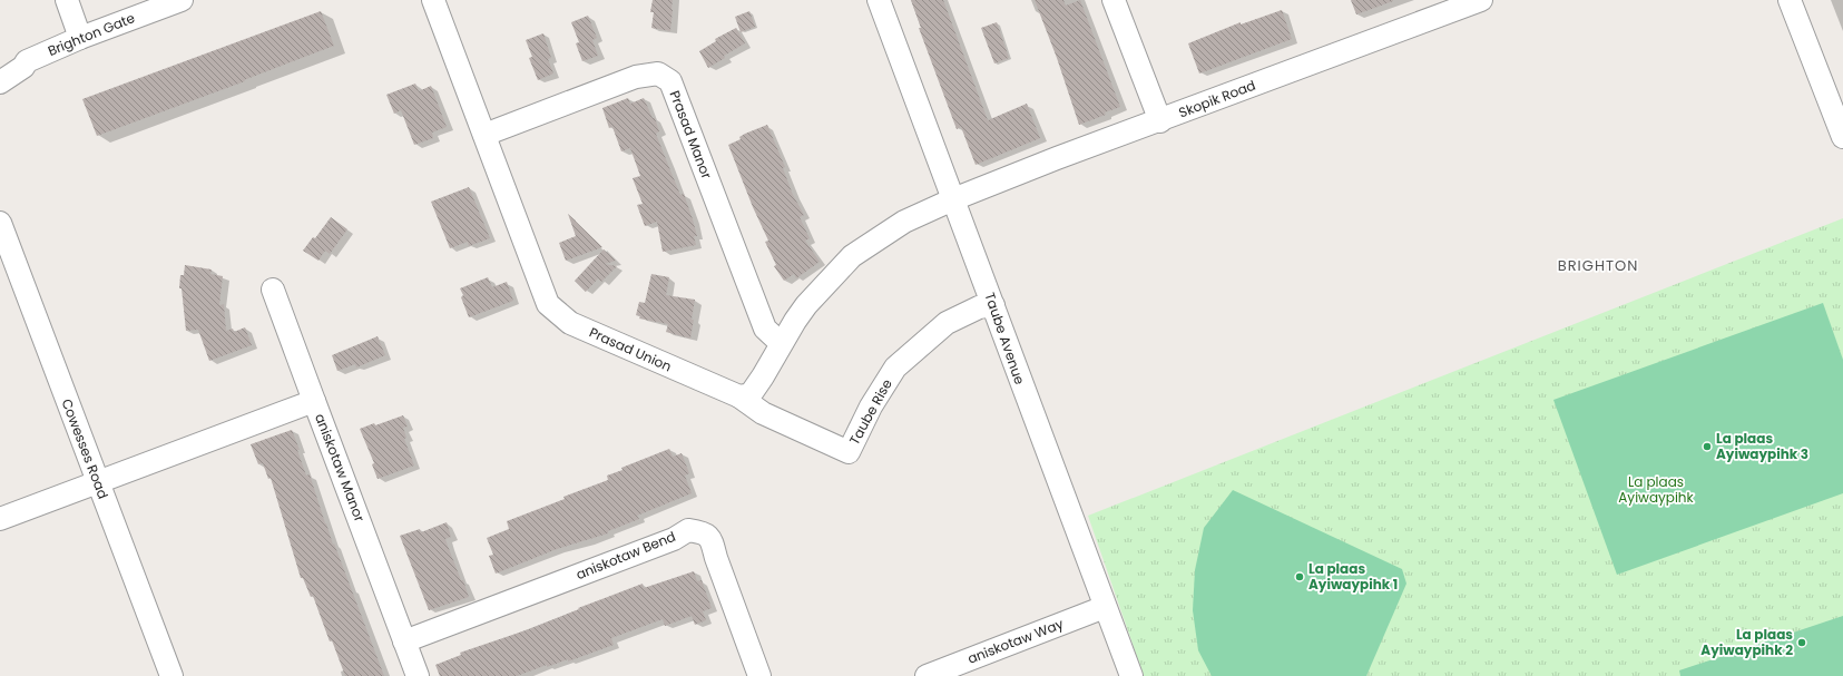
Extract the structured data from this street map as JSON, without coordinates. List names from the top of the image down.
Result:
{
  "streets": {
    "street": [
      "Brighton Gate",
      "Skopik Road",
      "Prasad Manor",
      "Taube Avenue",
      "Prasad Union",
      "Taube Rise",
      "Cowesses Road",
      "aniskotaw Manor",
      "aniskotaw Bend",
      "aniskotaw Way"
    ]
  },
  "crossings": [
    ["Skopik Road", "Taube Avenue"],
    ["Prasad Manor", "Prasad Union"],
    ["Taube Avenue", "Taube Rise"],
    ["Taube Avenue", "aniskotaw Way"],
    ["Prasad Union", "Taube Rise"],
    ["Cowesses Road", "aniskotaw Manor"],
    ["aniskotaw Manor", "aniskotaw Bend"]
  ],
  "districts": ["BRIGHTON"],
  "parks": ["La plaas Ayiwaypihk"],
  "places": ["La plaas Ayiwaypihk 3", "La plaas Ayiwaypihk 1", "La plaas Ayiwaypihk 2"]
}
